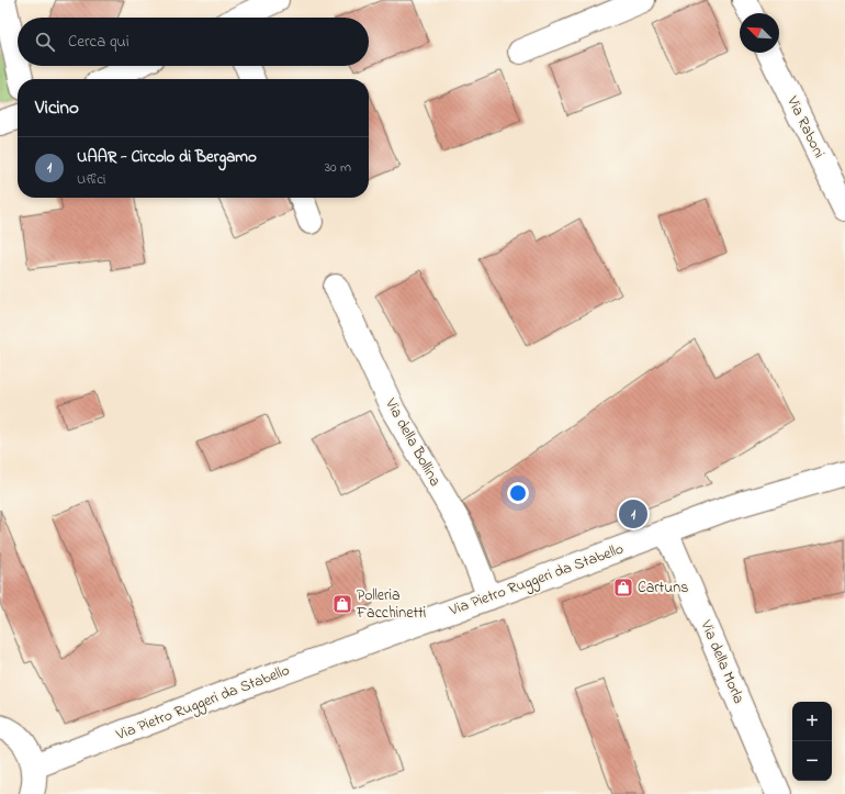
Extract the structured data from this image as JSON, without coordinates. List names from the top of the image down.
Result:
{
  "streets": {
    "street": [
      "Via Raboni",
      "Via della Bollina",
      "Via Pietro Ruggeri da Stabello",
      "Via della Morla"
    ]
  },
  "crossings": [
    ["Via della Bollina", "Via Pietro Ruggeri da Stabello"],
    ["Via Pietro Ruggeri da Stabello", "Via della Morla"]
  ],
  "places": {
    "shop": ["Cartuns", "Polleria Facchinetti"]
  },
  "north": "top left",
  "page": {
    "search": "Cerca qui",
    "heading": "Vicino",
    "list": [
      {
        "mark": "1",
        "name": "UAAR - Circolo di Bergamo",
        "note": "Uffici",
        "value": "30 m"
      }
    ],
    "pins": "1",
    "map_buttons": ["+", "−"]
  }
}
